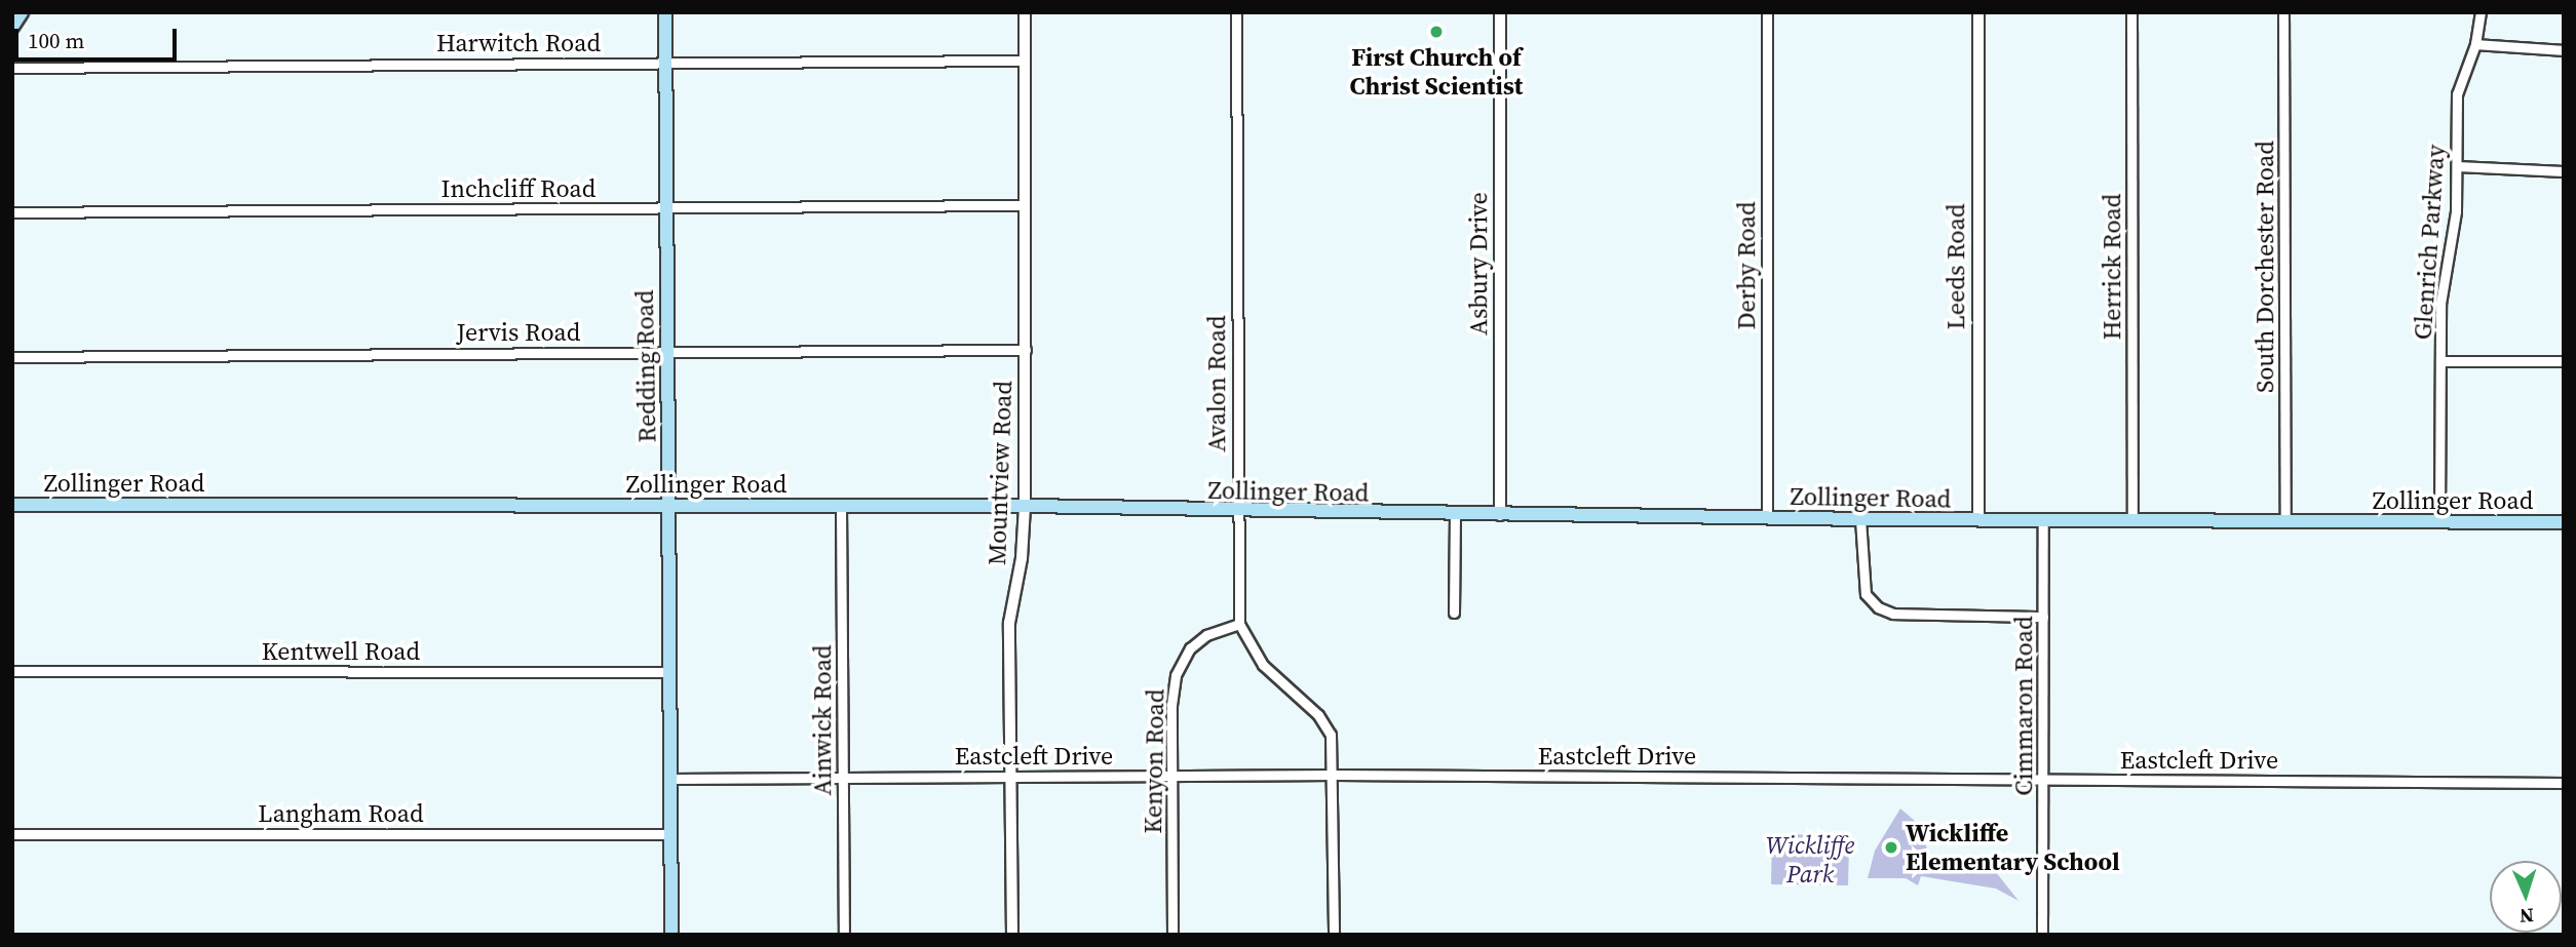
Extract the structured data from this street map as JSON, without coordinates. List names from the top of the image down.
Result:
{
  "streets": {
    "main road": ["Redding Road", "Zollinger Road"],
    "street": [
      "Harwitch Road",
      "Inchcliff Road",
      "Glenrich Parkway",
      "Asbury Drive",
      "Derby Road",
      "Leeds Road",
      "Herrick Road",
      "South Dorchester Road",
      "Jervis Road",
      "Avalon Road",
      "Mountview Road",
      "Kentwell Road",
      "Cimmaron Road",
      "Ainwick Road",
      "Eastcleft Drive",
      "Kenyon Road",
      "Langham Road"
    ]
  },
  "crossings": [
    ["Harwitch Road", "Redding Road"],
    ["Harwitch Road", "Mountview Road"],
    ["Inchcliff Road", "Redding Road"],
    ["Inchcliff Road", "Mountview Road"],
    ["Glenrich Parkway", "Zollinger Road"],
    ["Asbury Drive", "Zollinger Road"],
    ["Derby Road", "Zollinger Road"],
    ["Leeds Road", "Zollinger Road"],
    ["Herrick Road", "Zollinger Road"],
    ["South Dorchester Road", "Zollinger Road"],
    ["Jervis Road", "Redding Road"],
    ["Jervis Road", "Mountview Road"],
    ["Redding Road", "Zollinger Road"],
    ["Redding Road", "Kentwell Road"],
    ["Redding Road", "Eastcleft Drive"],
    ["Redding Road", "Langham Road"],
    ["Avalon Road", "Zollinger Road"],
    ["Avalon Road", "Eastcleft Drive"],
    ["Avalon Road", "Kenyon Road"],
    ["Mountview Road", "Zollinger Road"],
    ["Mountview Road", "Eastcleft Drive"],
    ["Zollinger Road", "Cimmaron Road"],
    ["Zollinger Road", "Ainwick Road"],
    ["Cimmaron Road", "Eastcleft Drive"],
    ["Ainwick Road", "Eastcleft Drive"],
    ["Eastcleft Drive", "Kenyon Road"]
  ],
  "parks": ["Wickliffe Park"],
  "places": ["First Church of Christ Scientist", "Wickliffe Elementary School"],
  "scale_bar": "100 m",
  "north": "bottom"
}
